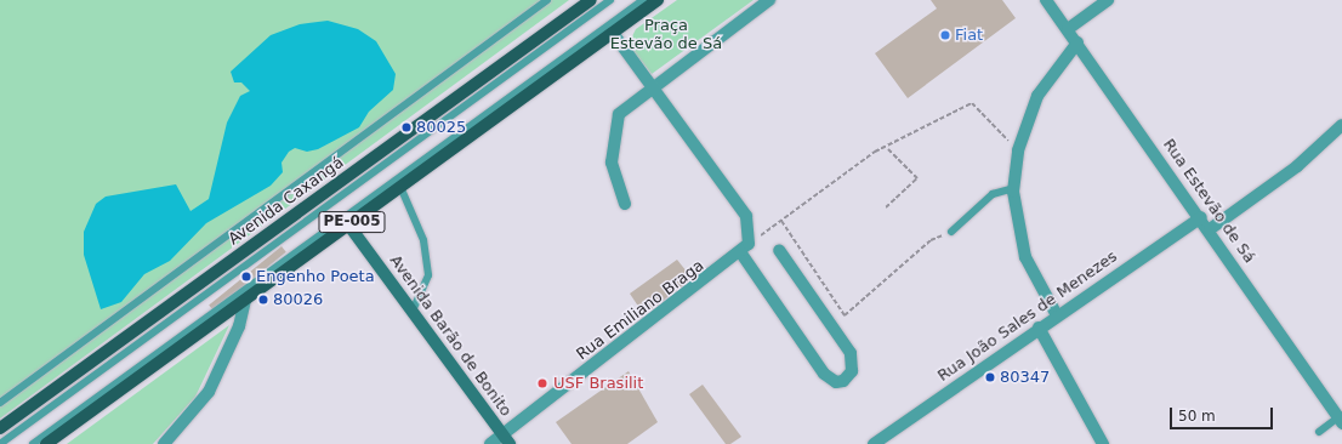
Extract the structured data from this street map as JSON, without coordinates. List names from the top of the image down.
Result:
{
  "streets": {
    "main road": ["Avenida Caxangá", "PE-005"],
    "street": [
      "Rua Estevão de Sá",
      "Rua Emiliano Braga",
      "Rua João Sales de Menezes",
      "Avenida Barão de Bonito"
    ]
  },
  "crossings": [
    ["Rua Estevão de Sá", "Rua João Sales de Menezes"],
    ["PE-005", "Avenida Barão de Bonito"],
    ["Rua Emiliano Braga", "Avenida Barão de Bonito"]
  ],
  "parks": ["Praça Estevão de Sá"],
  "places": [
    "Fiat",
    "80025",
    "Engenho Poeta",
    "80026",
    "80347",
    "USF Brasilit"
  ],
  "scale_bar": "50 m"
}
